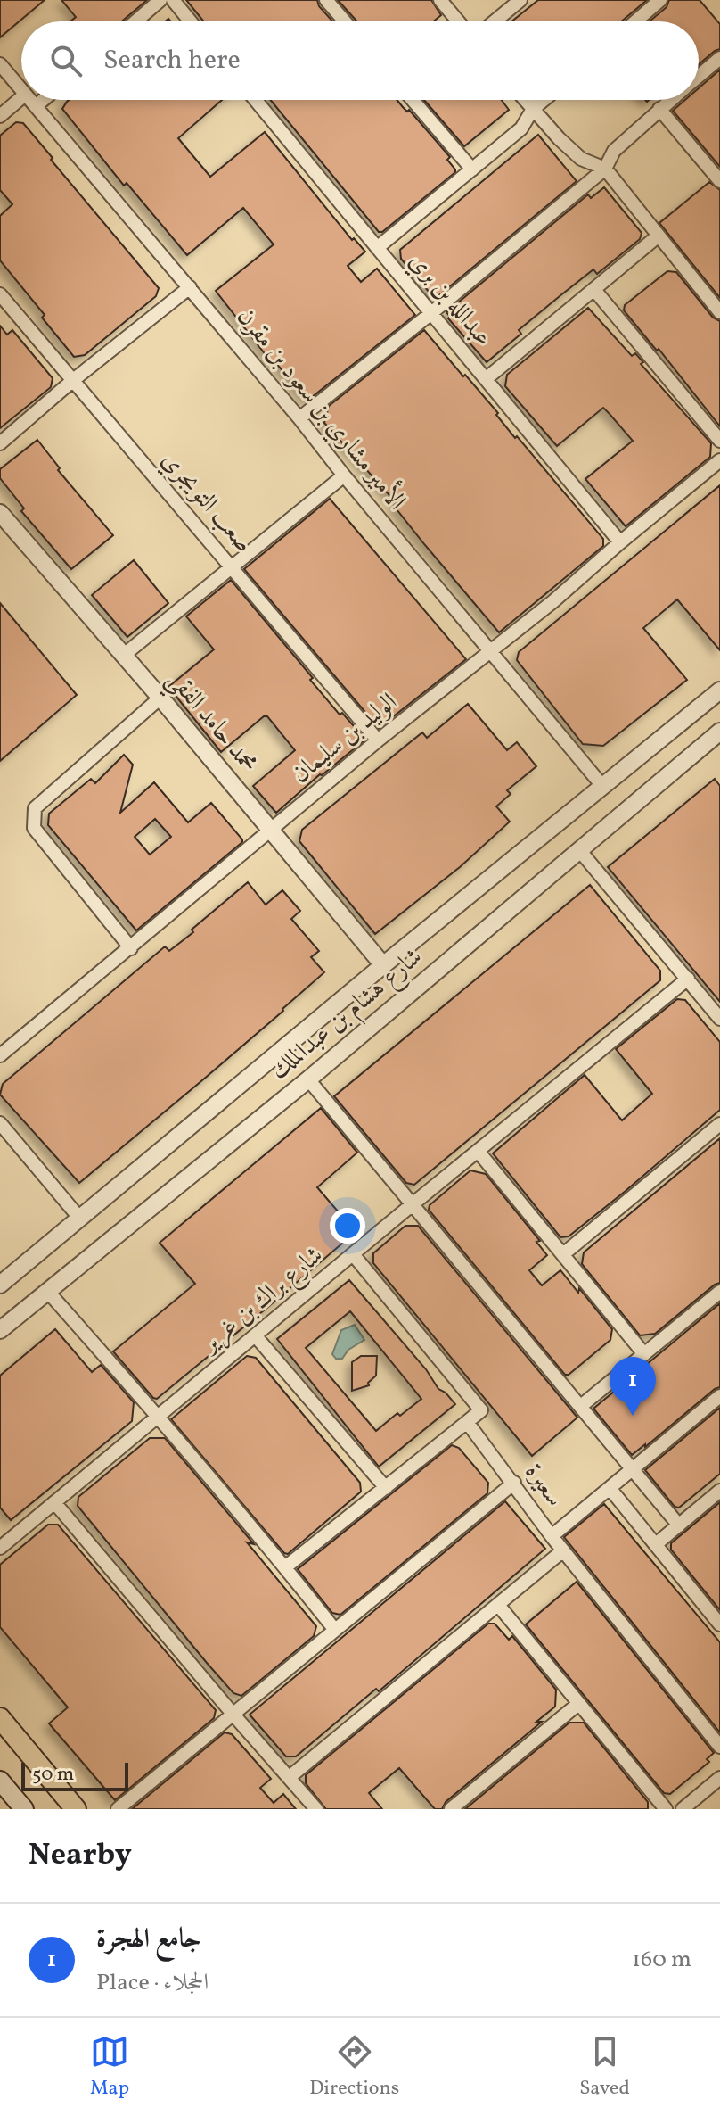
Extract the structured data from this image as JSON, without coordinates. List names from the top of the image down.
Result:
{
  "streets": {
    "street": [
      "عبدالله بن بري",
      "الأمير مشاري بن سعود بن مقرن",
      "صعب التويجري",
      "محمد حامد الفقي",
      "الوليد بن سليمان",
      "شارع هشام بن عبدالملك",
      "شارع براك بن غرير",
      "سعيرة"
    ]
  },
  "crossings": [
    ["عبدالله بن بري", "الوليد بن سليمان"],
    ["الأمير مشاري بن سعود بن مقرن", "الوليد بن سليمان"],
    ["الأمير مشاري بن سعود بن مقرن", "شارع هشام بن عبدالملك"],
    ["صعب التويجري", "الوليد بن سليمان"],
    ["محمد حامد الفقي", "الوليد بن سليمان"],
    ["محمد حامد الفقي", "شارع هشام بن عبدالملك"]
  ],
  "scale_bar": "50 m",
  "page": {
    "search": "Search here",
    "pins": "1",
    "scale": "50 m",
    "heading": "Nearby",
    "list": [
      {
        "mark": "1",
        "name": "جامع الهجرة",
        "note": "Place · الحجلاء",
        "value": "160 m"
      }
    ],
    "nav": ["Map", "Directions", "Saved"]
  }
}
